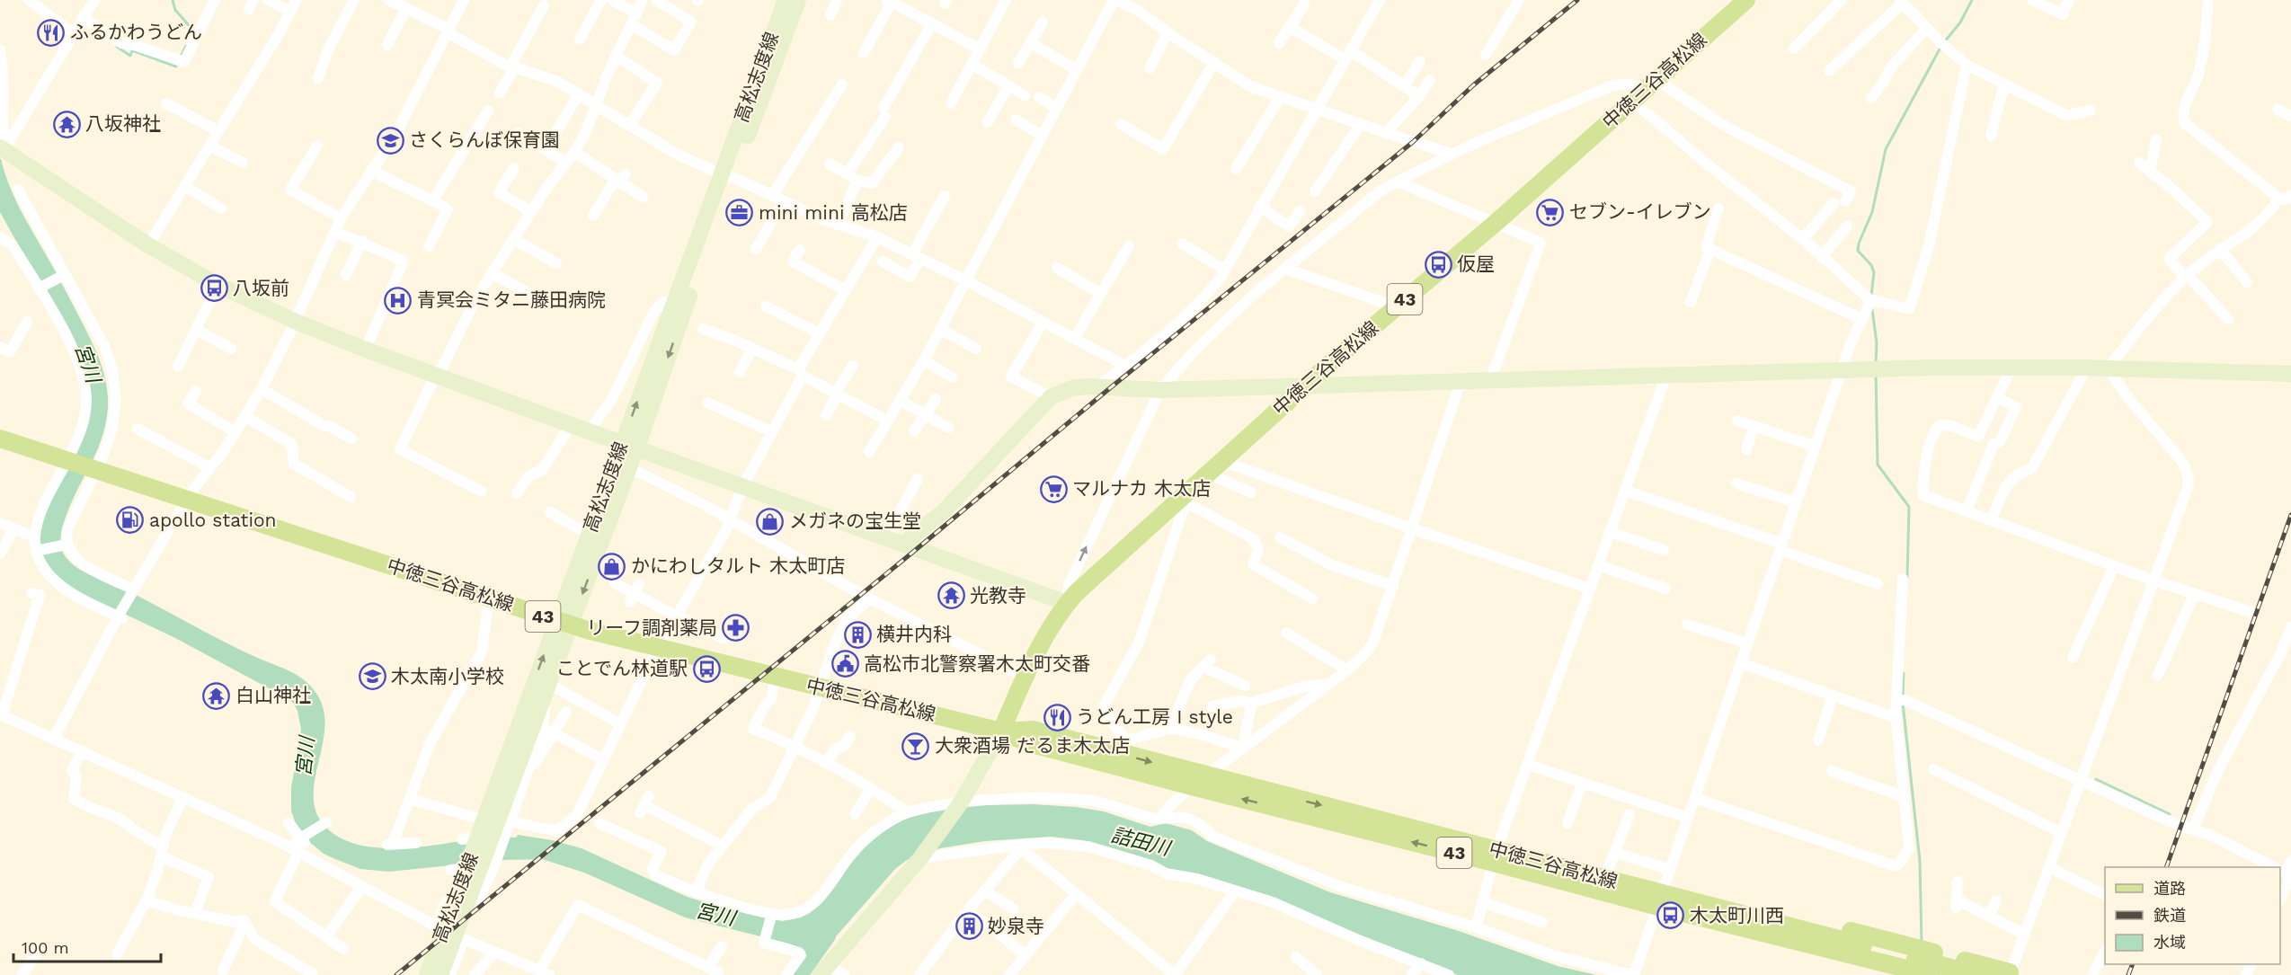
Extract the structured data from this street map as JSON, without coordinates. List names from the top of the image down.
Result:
{
  "streets": {
    "main road": ["中徳三谷高松線", "43"],
    "street": ["高松志度線"]
  },
  "crossings": [
    ["高松志度線", "中徳三谷高松線"]
  ],
  "water": ["宮川", "詰田川"],
  "places": {
    "restaurant": ["ふるかわうどん", "うどん工房 I style"],
    "temple": ["八坂神社", "光教寺", "白山神社"],
    "school or university": ["さくらんぼ保育園", "木太南小学校"],
    "supermarket": ["セブン-イレブン", "マルナカ 木太店"],
    "office": ["mini mini 高松店"],
    "bus stop": [
      "仮屋",
      "八坂前",
      "ことでん林道駅",
      "木太町川西"
    ],
    "hospital": ["青冥会ミタニ藤田病院"],
    "fuel station": ["apollo station"],
    "shop": ["メガネの宝生堂", "かにわしタルト 木太町店"],
    "pharmacy": ["リーフ調剤薬局"],
    "building": ["横井内科", "妙泉寺"],
    "public building": ["高松市北警察署木太町交番"],
    "bar": ["大衆酒場 だるま木太店"]
  },
  "legend": ["道路", "鉄道", "水域"],
  "scale_bar": "100 m"
}
